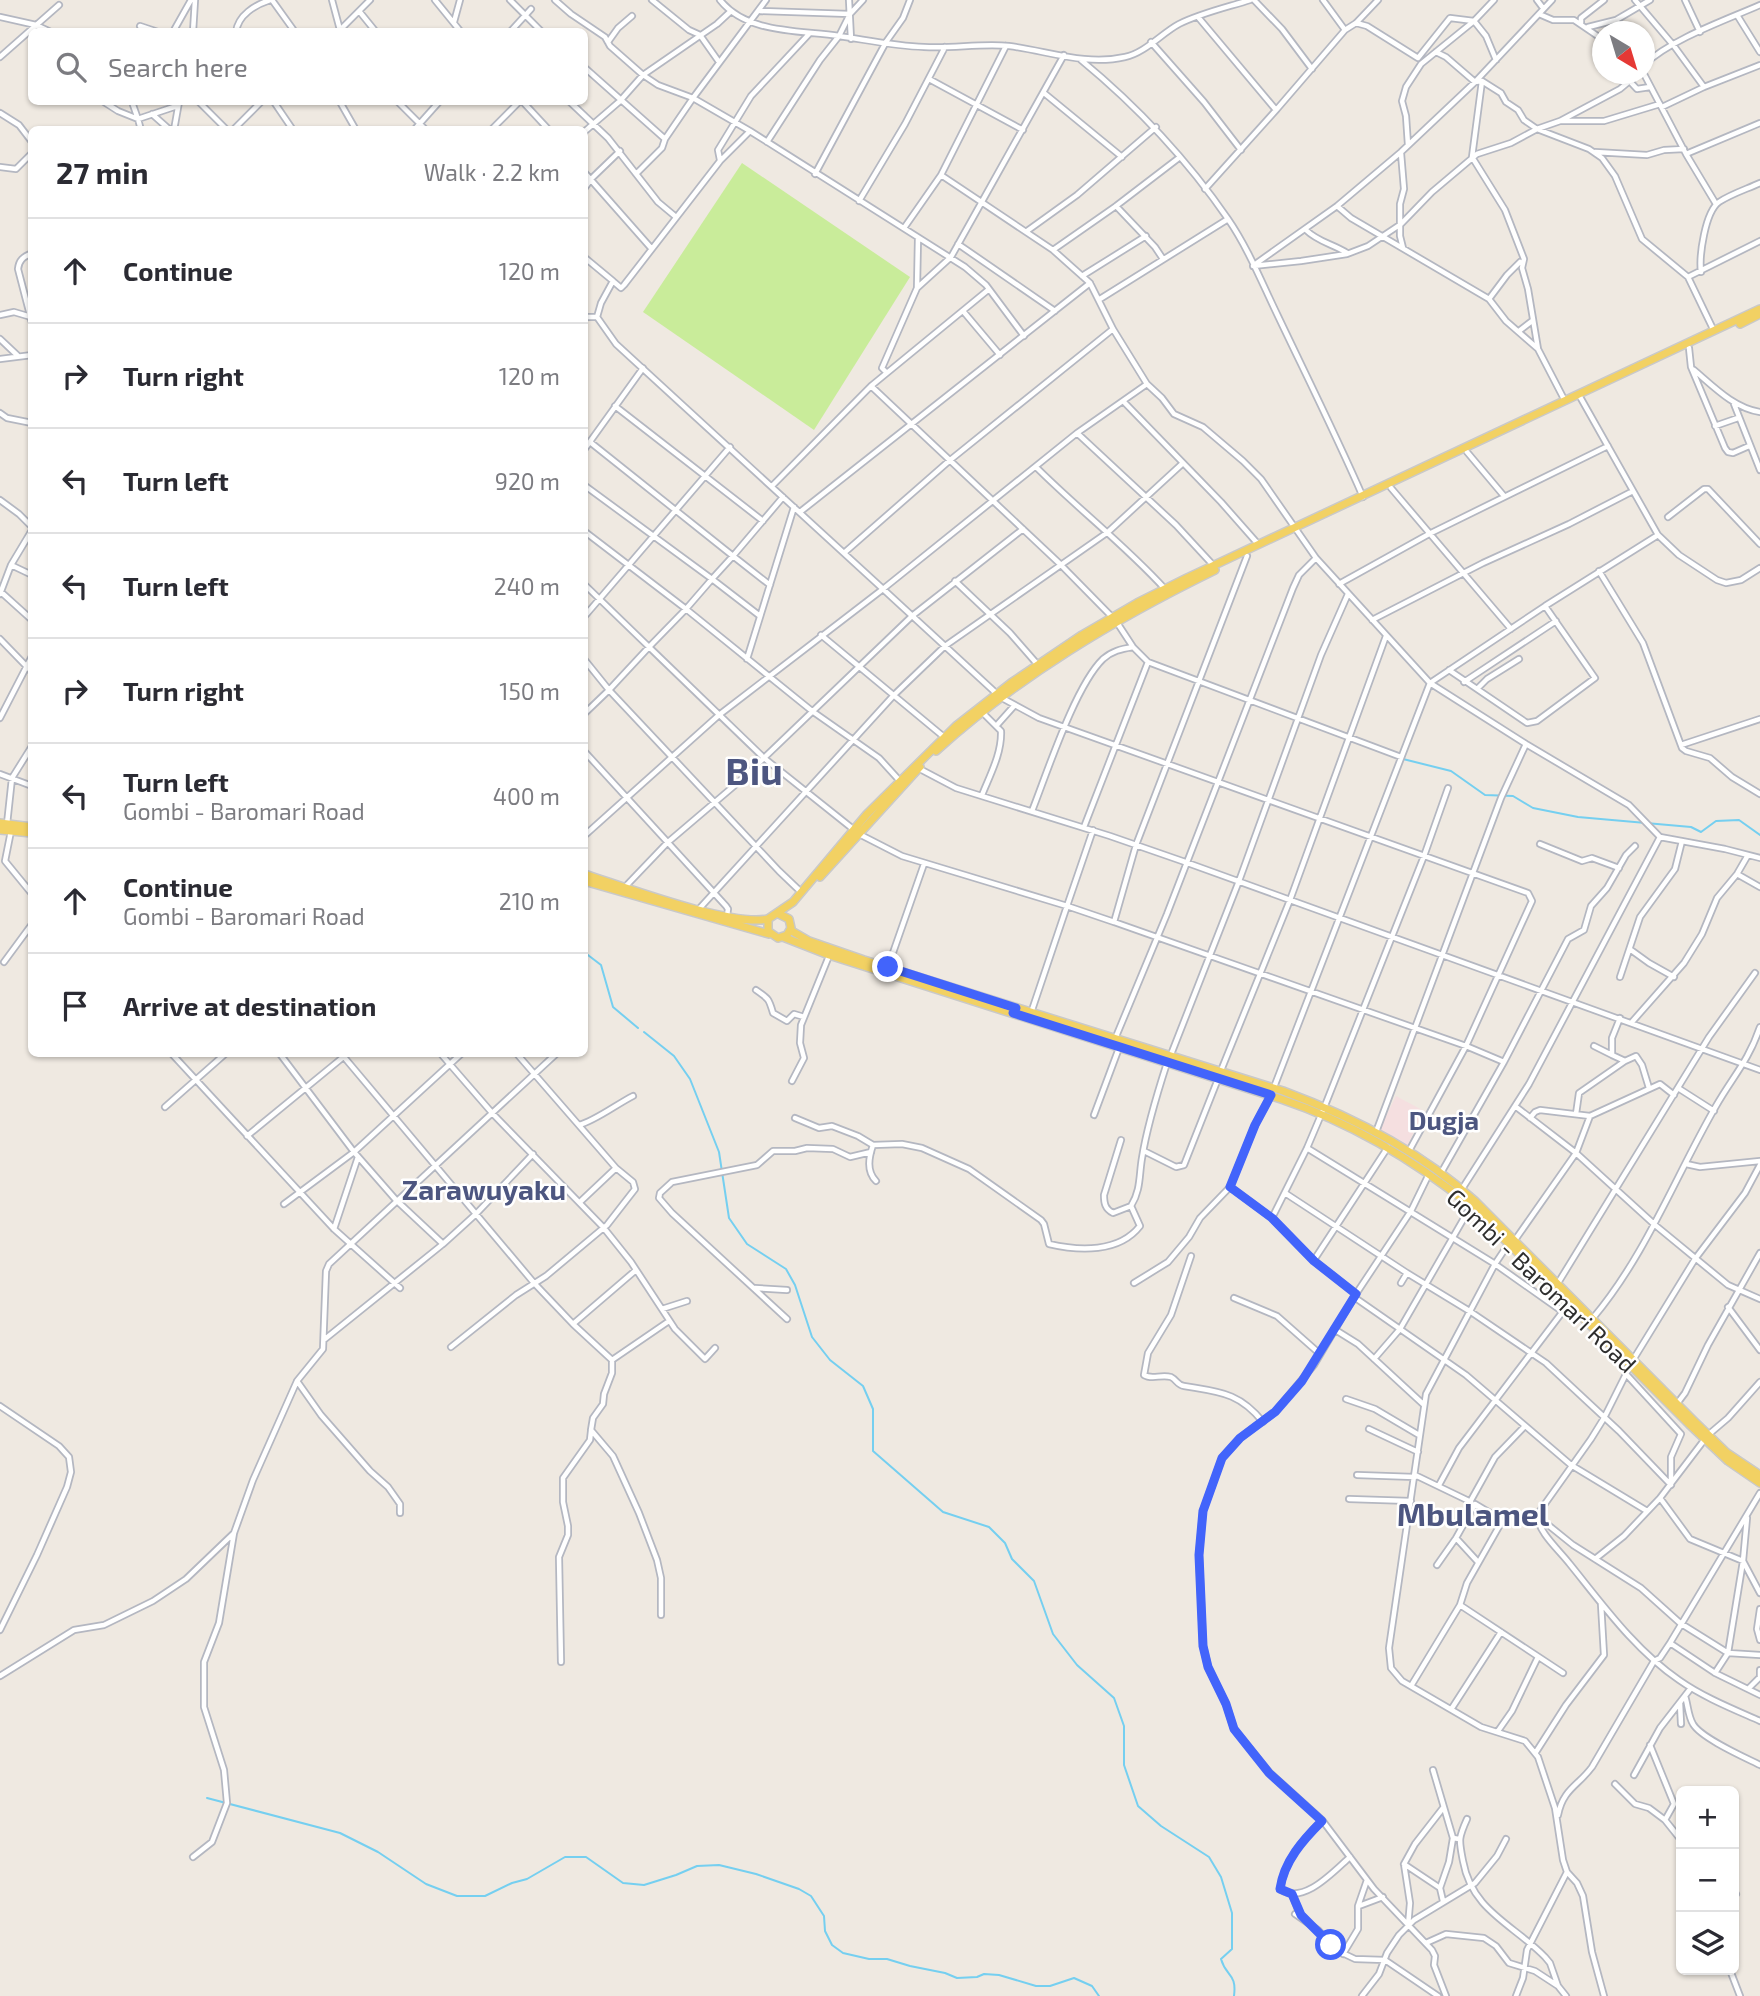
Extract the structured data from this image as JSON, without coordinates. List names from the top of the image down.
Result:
{
  "streets": {
    "main road": ["Gombi - Baromari Road"]
  },
  "districts": [
    "Biu",
    "Dugja",
    "Zarawuyaku",
    "Mbulamel"
  ],
  "north": "bottom right",
  "page": {
    "search": "Search here",
    "heading": ["27 min", "Walk · 2.2 km"],
    "list": [
      ["Continue", "120 m"],
      ["Turn right", "120 m"],
      ["Turn left", "920 m"],
      ["Turn left", "240 m"],
      ["Turn right", "150 m"],
      ["Turn left", "Gombi - Baromari Road", "400 m"],
      ["Continue", "Gombi - Baromari Road", "210 m"],
      "Arrive at destination"
    ],
    "map_buttons": ["+", "−"]
  }
}
